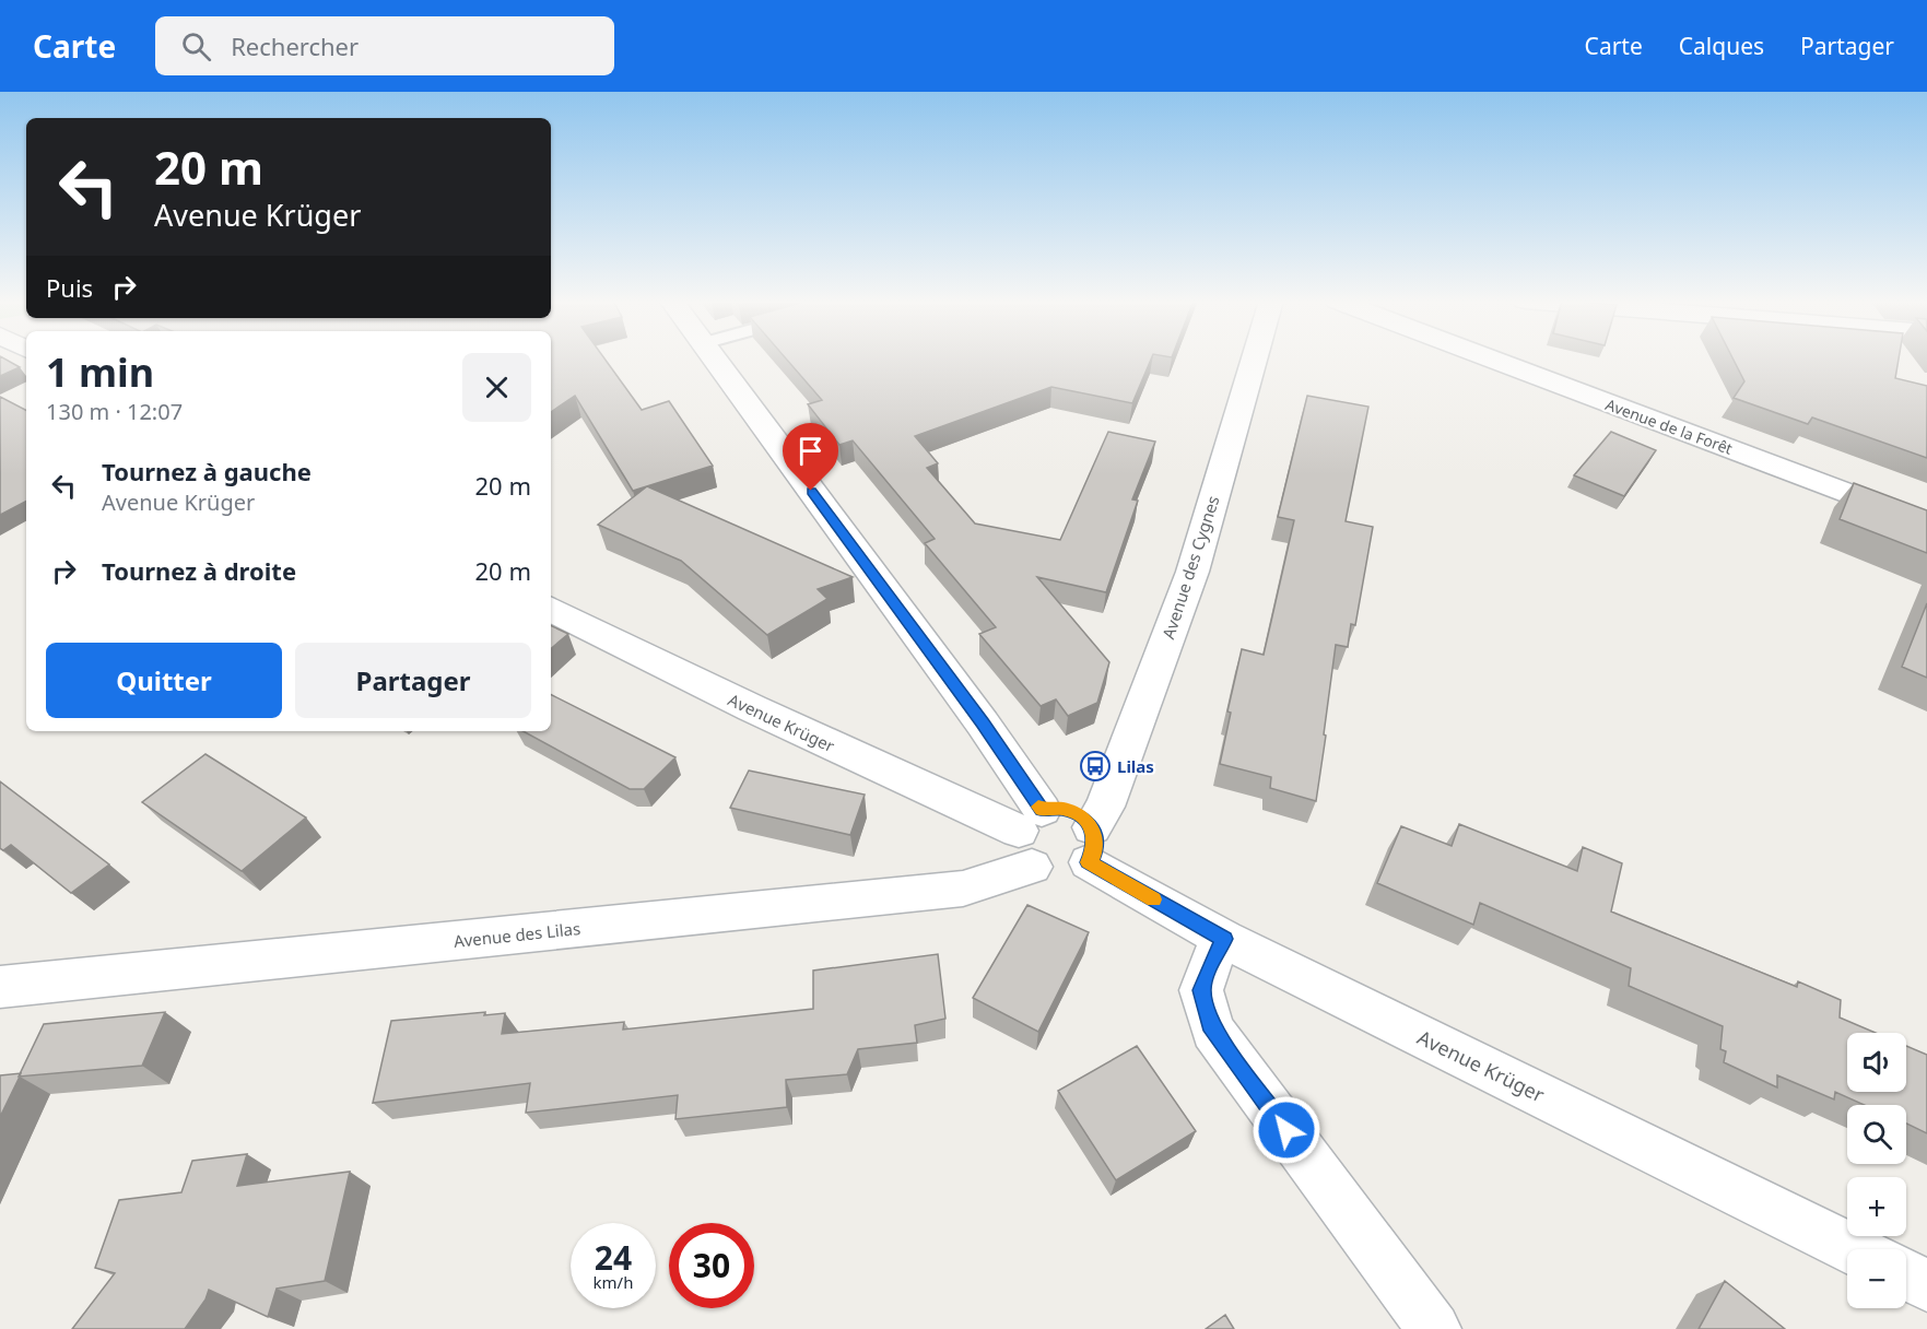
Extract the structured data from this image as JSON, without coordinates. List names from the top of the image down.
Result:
{
  "streets": {
    "street": [
      "Avenue de la Forêt",
      "Avenue des Cygnes",
      "Avenue Krüger",
      "Avenue des Lilas"
    ]
  },
  "crossings": [
    ["Avenue des Cygnes", "Avenue Krüger"],
    ["Avenue des Cygnes", "Avenue des Lilas"],
    ["Avenue Krüger", "Avenue des Lilas"]
  ],
  "places": {
    "bus stop": ["Lilas"]
  },
  "page": {
    "header": "Carte",
    "search": "Rechercher",
    "nav": ["Carte", "Calques", "Partager"],
    "turn": ["20 m", "Avenue Krüger"],
    "then": "Puis",
    "heading": ["1 min", "130 m · 12:07"],
    "list": [
      {
        "name": "Tournez à gauche",
        "note": "Avenue Krüger",
        "value": "20 m"
      },
      {
        "name": "Tournez à droite",
        "value": "20 m"
      }
    ],
    "buttons": ["Quitter", "Partager"],
    "map_buttons": ["+", "−"],
    "speed": "24 km/h",
    "limit": "30"
  }
}
